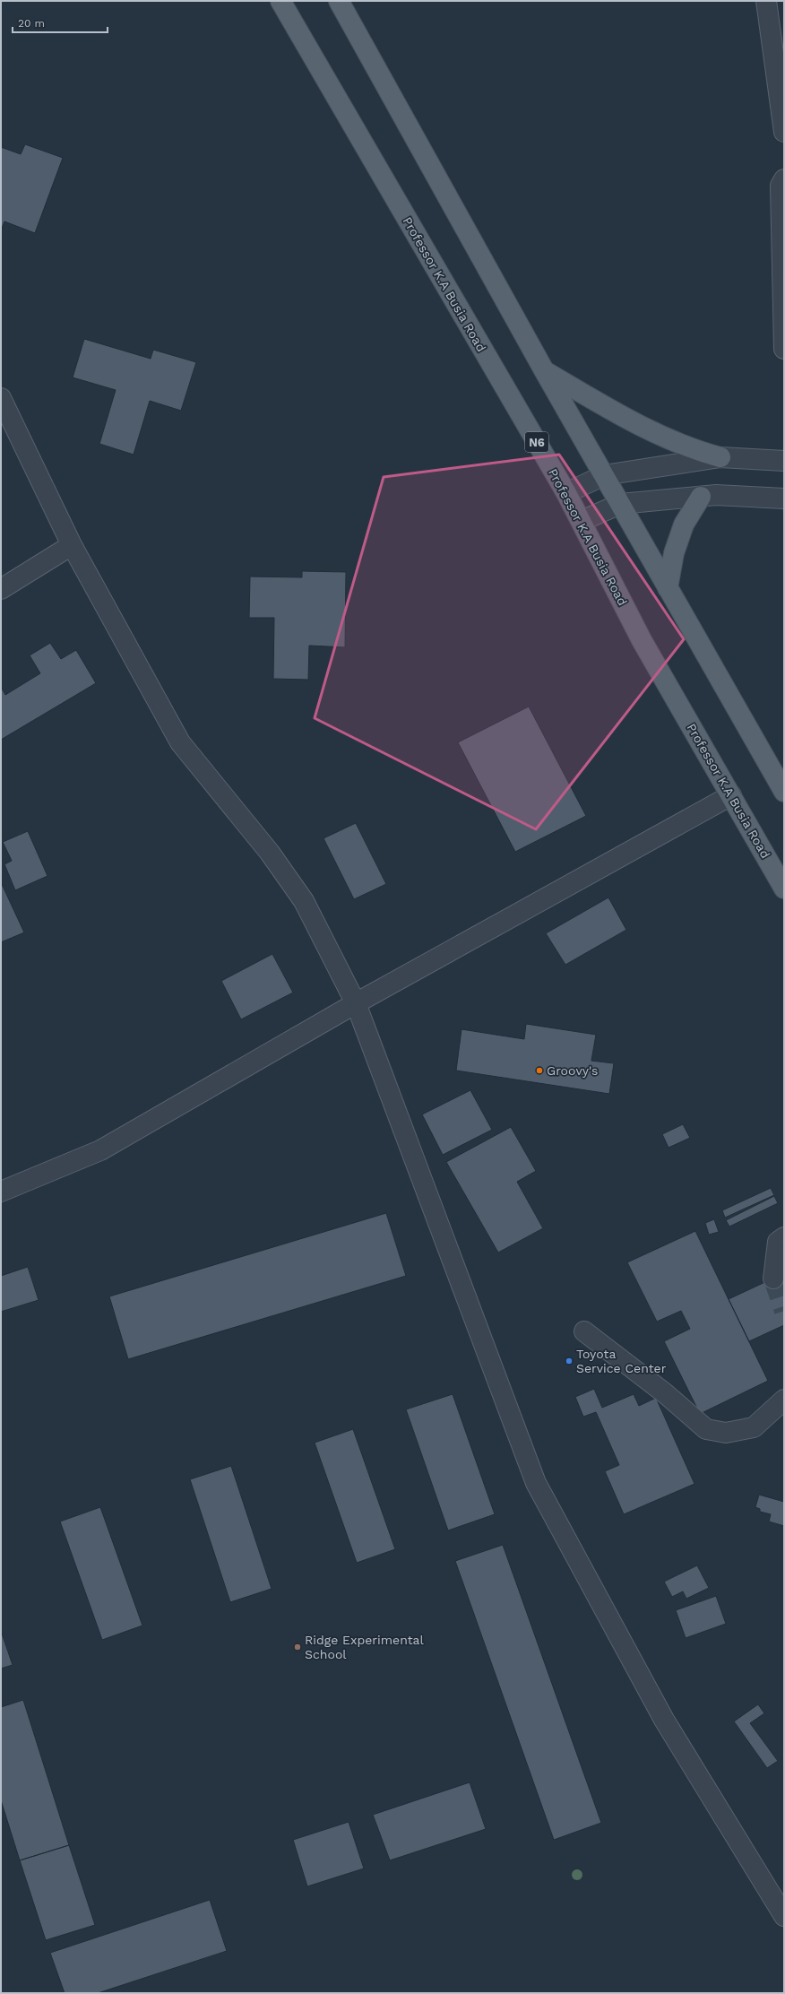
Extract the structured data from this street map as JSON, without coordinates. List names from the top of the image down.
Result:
{
  "streets": {
    "main road": ["Professor K.A Busia Road", "N6"]
  },
  "places": ["Groovy's", "Toyota Service Center", "Ridge Experimental School"],
  "scale_bar": "20 m"
}
